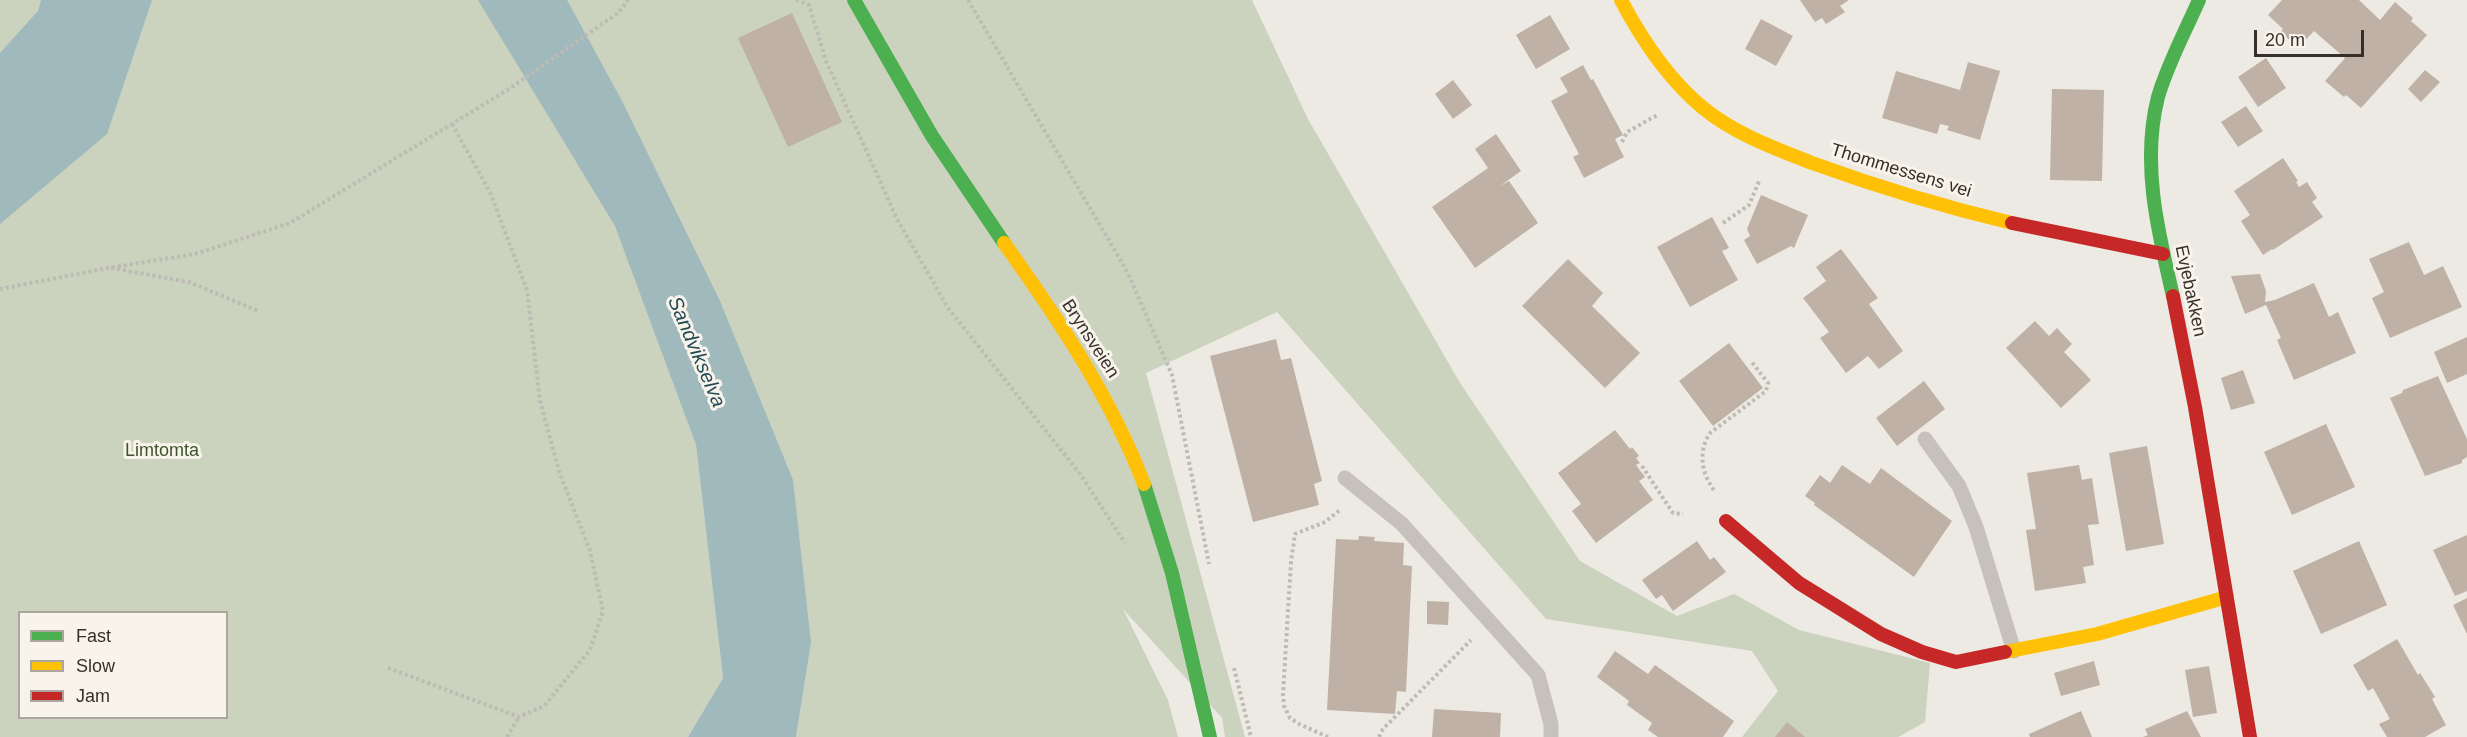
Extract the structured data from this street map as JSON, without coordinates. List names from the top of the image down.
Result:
{
  "streets": {
    "street": ["Thommessens vei", "Evjebakken", "Brynsveien"]
  },
  "crossings": [
    ["Thommessens vei", "Evjebakken"]
  ],
  "water": ["Sandvikselva"],
  "parks": ["Limtomta"],
  "legend": ["Fast", "Slow", "Jam"],
  "scale_bar": "20 m"
}
